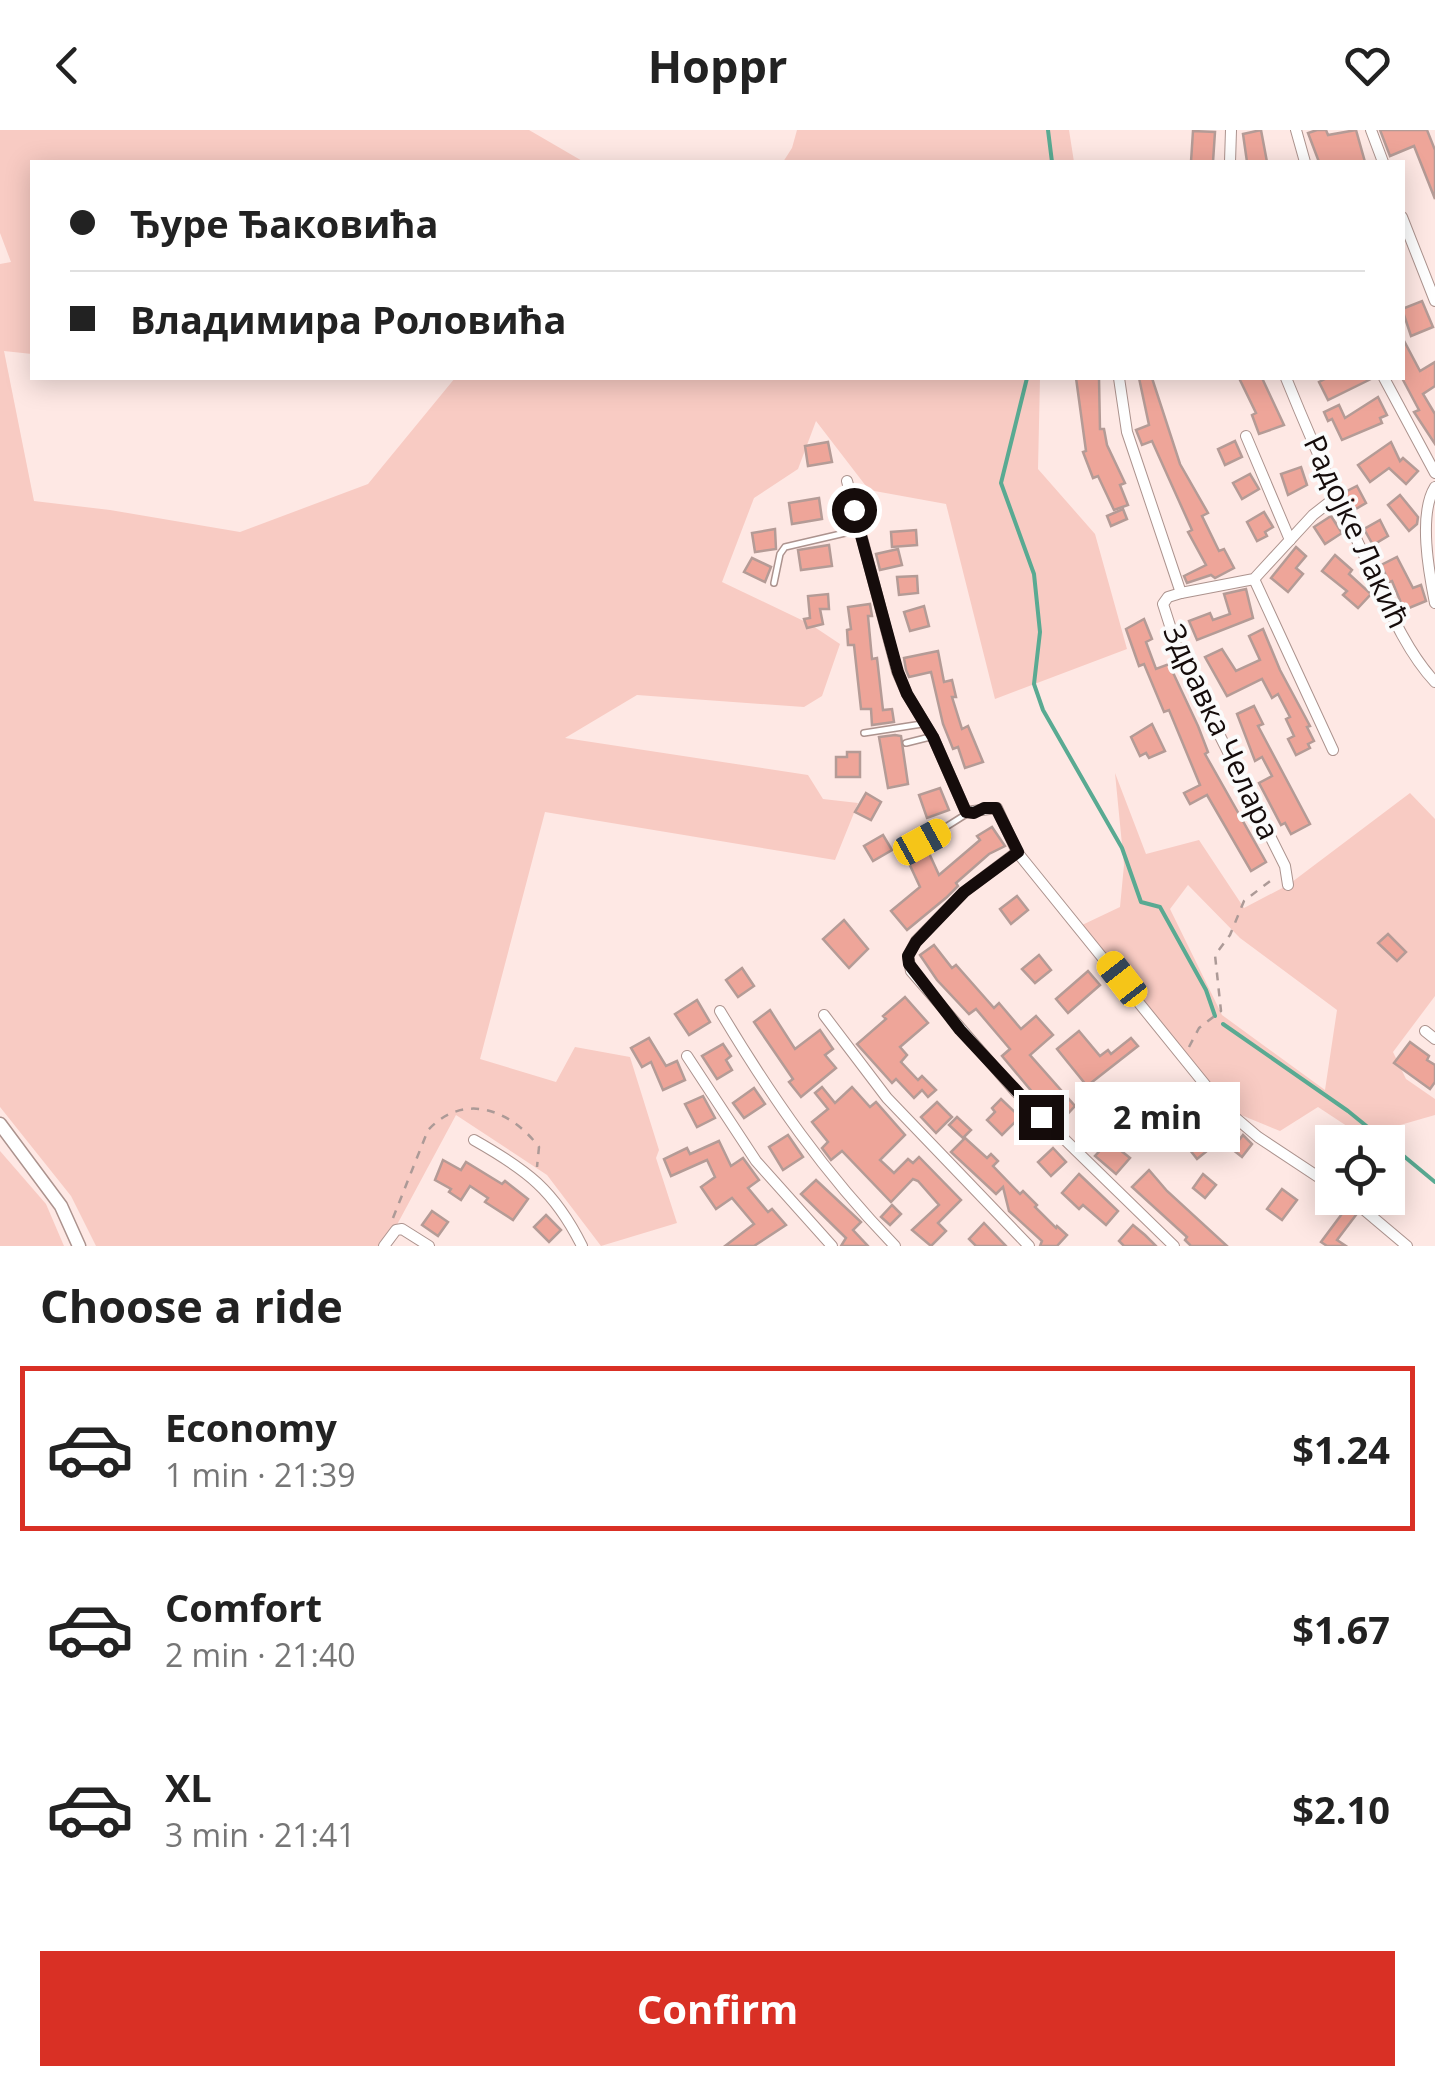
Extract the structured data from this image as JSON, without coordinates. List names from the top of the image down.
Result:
{
  "streets": {
    "street": ["Радојке Лакић", "Здравка Челара"]
  },
  "page": {
    "header": "Hoppr",
    "banner": ["Ђуре Ђаковића", "Владимира Роловића"],
    "bubble": "2 min",
    "heading": "Choose a ride",
    "list": [
      {
        "name": "Economy",
        "note": "1 min · 21:39",
        "value": "$1.24"
      },
      {
        "name": "Comfort",
        "note": "2 min · 21:40",
        "value": "$1.67"
      },
      {
        "name": "XL",
        "note": "3 min · 21:41",
        "value": "$2.10"
      }
    ],
    "buttons": "Confirm"
  }
}
